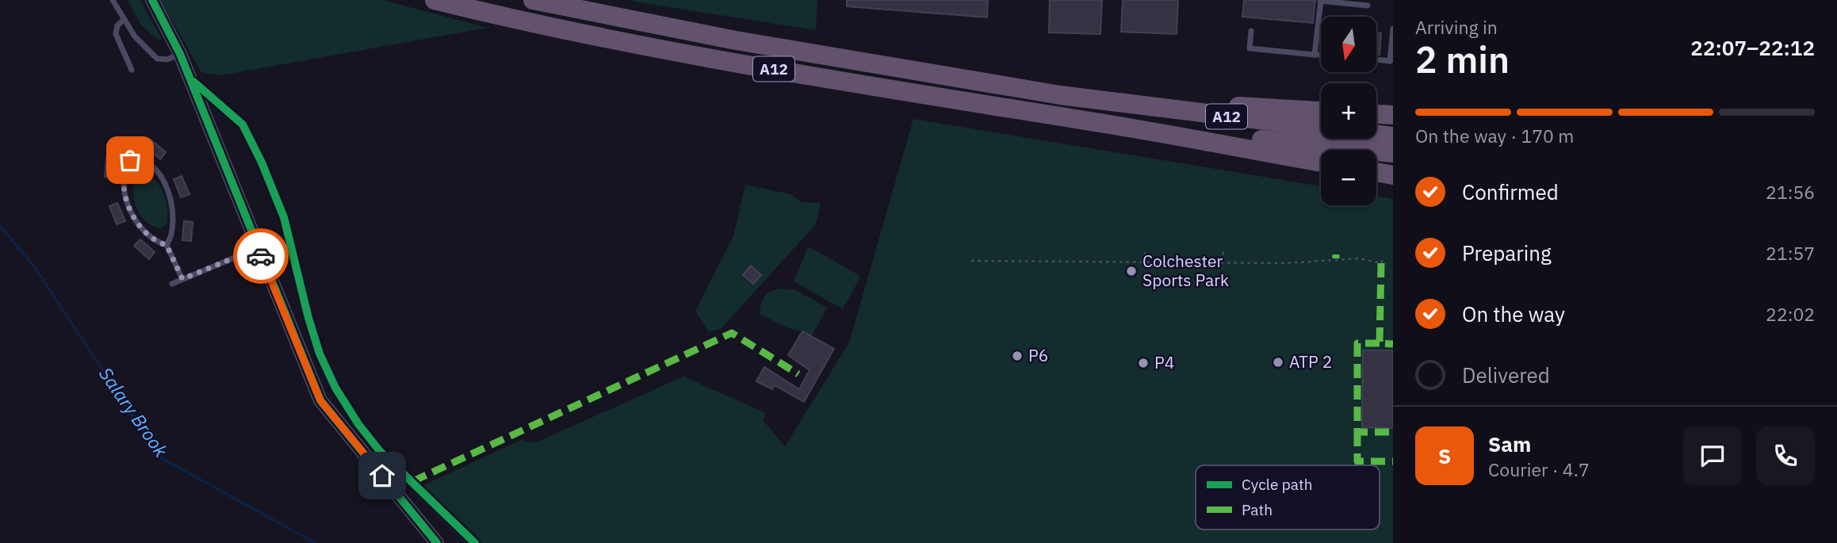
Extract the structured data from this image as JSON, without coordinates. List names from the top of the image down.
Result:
{
  "streets": {
    "highway": ["A12"]
  },
  "water": ["Salary Brook"],
  "places": [
    "Colchester Sports Park",
    "P6",
    "ATP 2",
    "P4"
  ],
  "legend": ["Cycle path", "Path"],
  "north": "bottom",
  "page": {
    "heading": ["2 min", "Arriving in", "22:07–22:12"],
    "panel": ["Sam", "Courier · 4.7"],
    "map_buttons": ["+", "−"],
    "bar": "On the way · 170 m",
    "list": [
      ["Confirmed", "21:56"],
      ["Preparing", "21:57"],
      ["On the way", "22:02"],
      "Delivered"
    ],
    "round": "S"
  }
}
